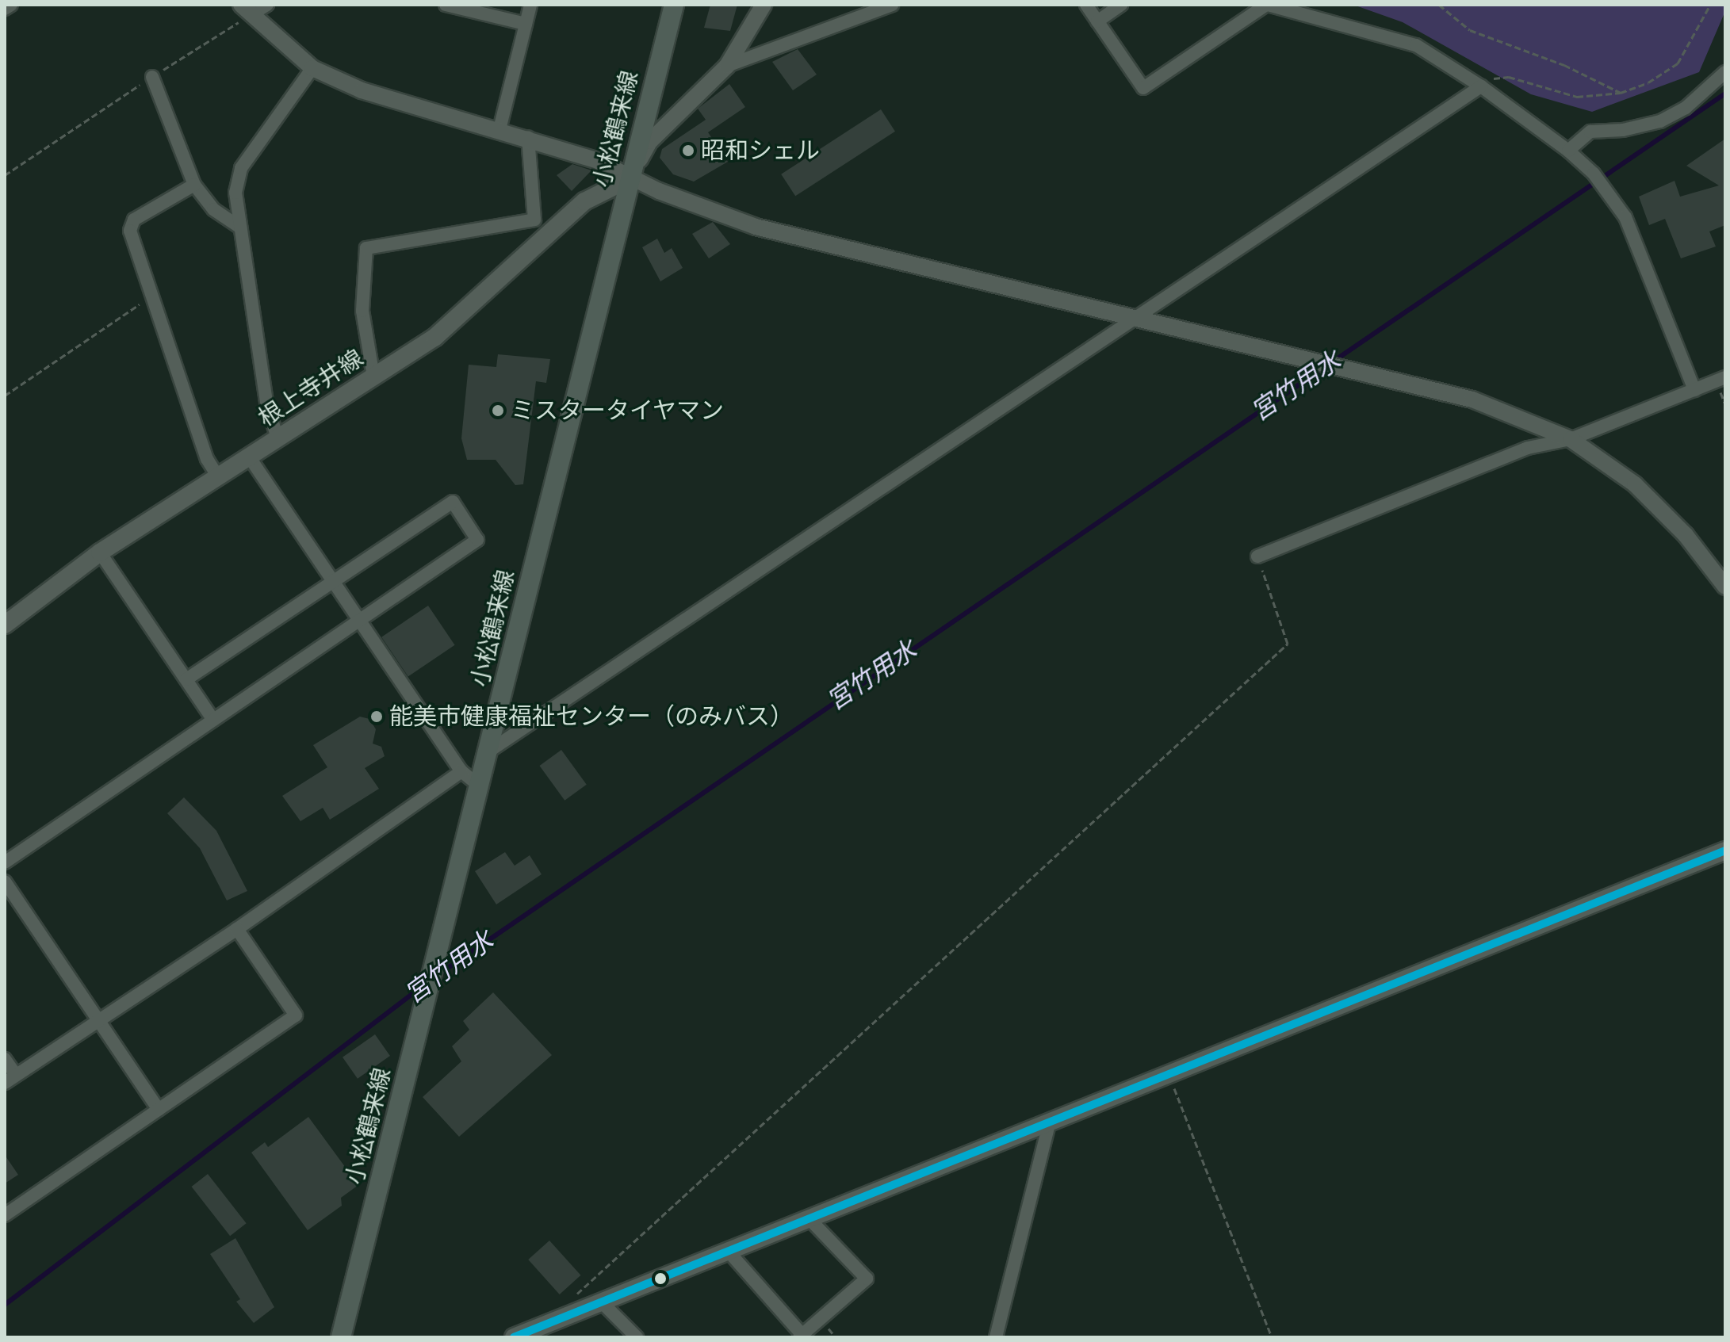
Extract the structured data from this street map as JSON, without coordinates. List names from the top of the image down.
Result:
{
  "streets": {
    "main road": ["小松鶴来線", "根上寺井線"]
  },
  "crossings": [
    ["小松鶴来線", "根上寺井線"]
  ],
  "water": ["宮竹用水"],
  "places": ["昭和シェル", "ミスタータイヤマン", "能美市健康福祉センター（のみバス）"]
}
